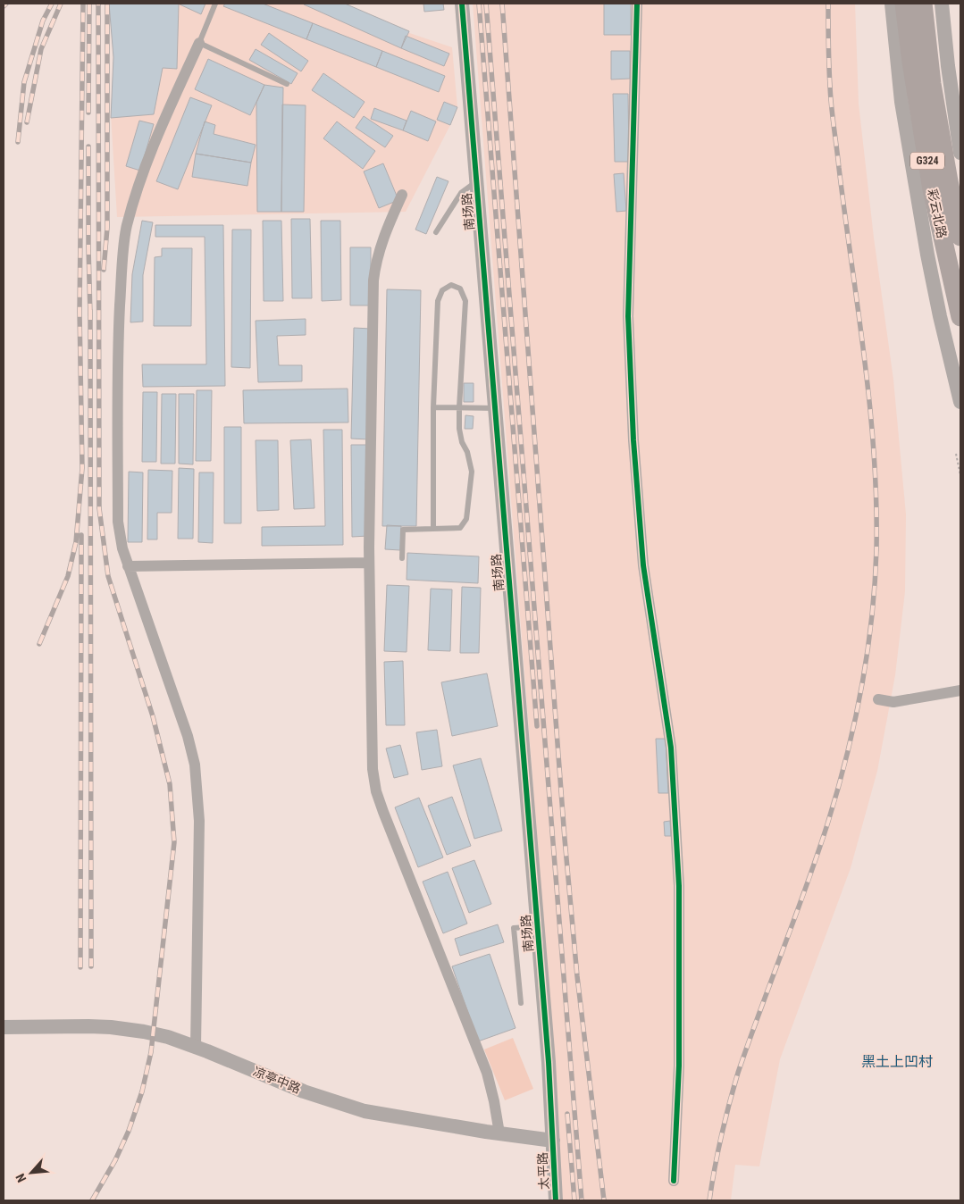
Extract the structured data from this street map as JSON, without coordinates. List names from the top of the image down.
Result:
{
  "streets": {
    "highway": ["G324", "彩云北路"],
    "street": ["南场路", "凉亭中路", "太平路"]
  },
  "crossings": [
    ["南场路", "凉亭中路"],
    ["南场路", "太平路"],
    ["凉亭中路", "太平路"]
  ],
  "districts": ["黑土上凹村"],
  "north": "bottom left"
}
